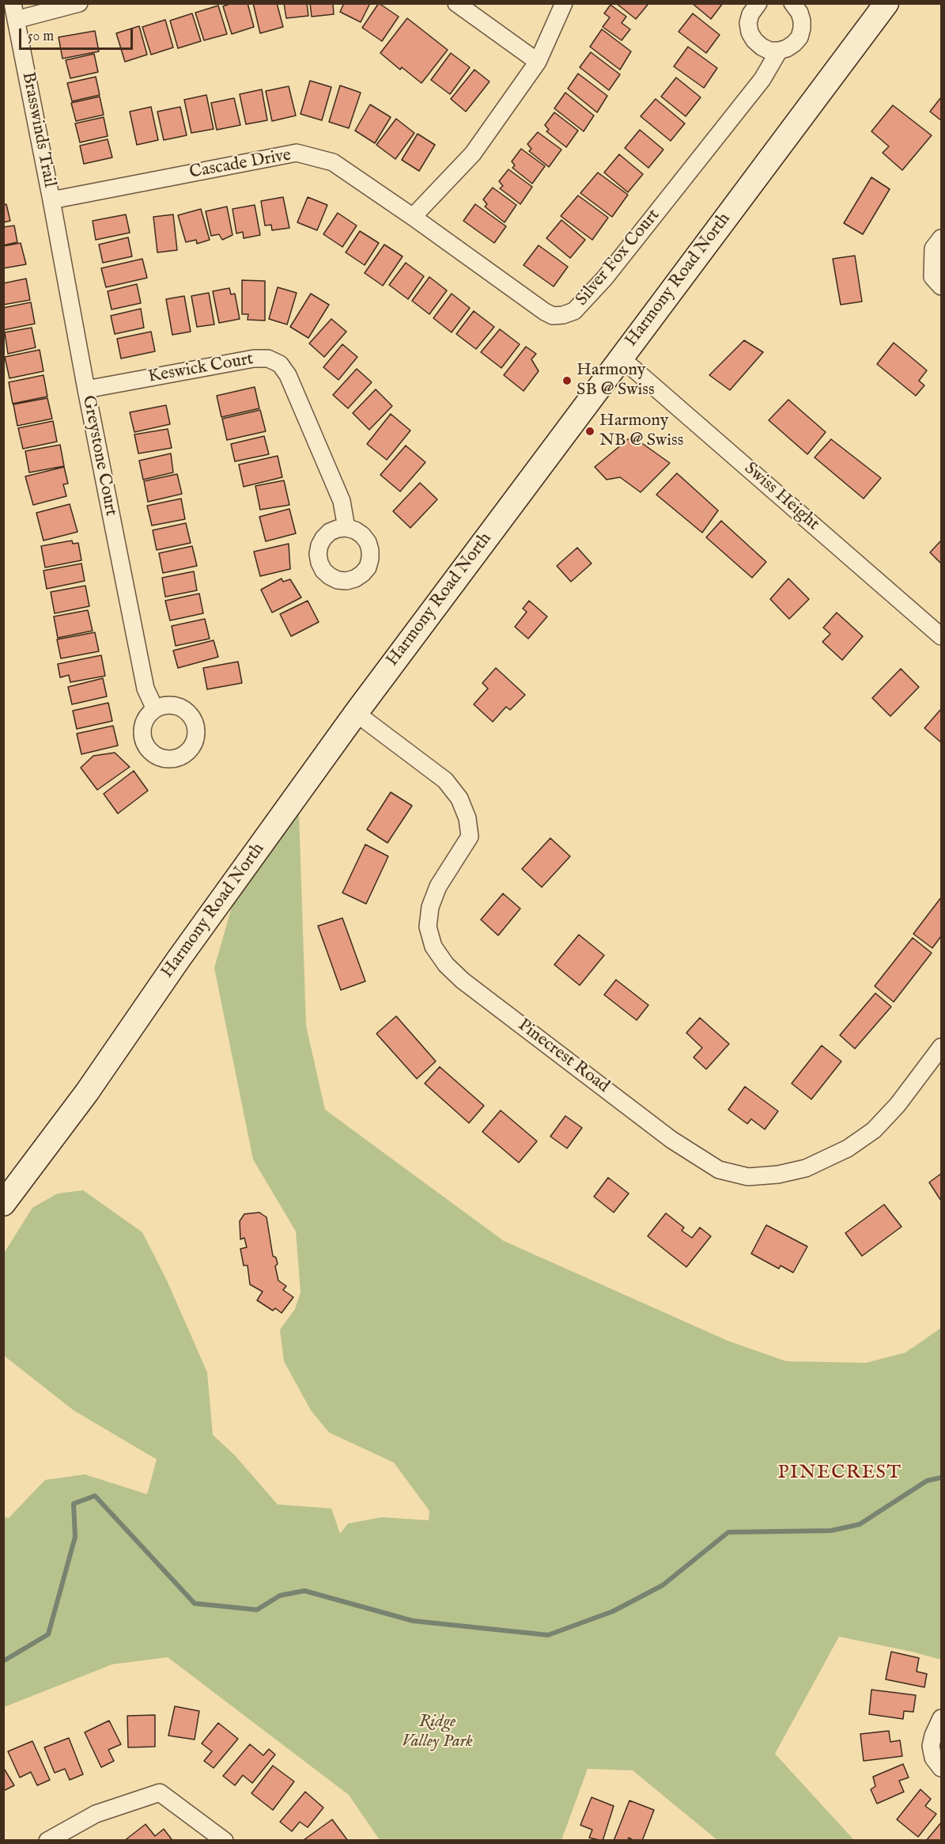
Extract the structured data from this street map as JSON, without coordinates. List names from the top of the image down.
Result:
{
  "streets": {
    "main road": ["Harmony Road North"],
    "street": [
      "Brasswinds Trail",
      "Cascade Drive",
      "Silver Fox Court",
      "Keswick Court",
      "Greystone Court",
      "Swiss Height",
      "Pinecrest Road"
    ]
  },
  "crossings": [
    ["Brasswinds Trail", "Cascade Drive"],
    ["Brasswinds Trail", "Greystone Court"],
    ["Cascade Drive", "Silver Fox Court"],
    ["Cascade Drive", "Greystone Court"],
    ["Harmony Road North", "Swiss Height"],
    ["Harmony Road North", "Pinecrest Road"],
    ["Keswick Court", "Greystone Court"]
  ],
  "districts": ["PINECREST"],
  "parks": ["Ridge Valley Park"],
  "places": ["Harmony SB @ Swiss", "Harmony NB @ Swiss"],
  "scale_bar": "50 m"
}
